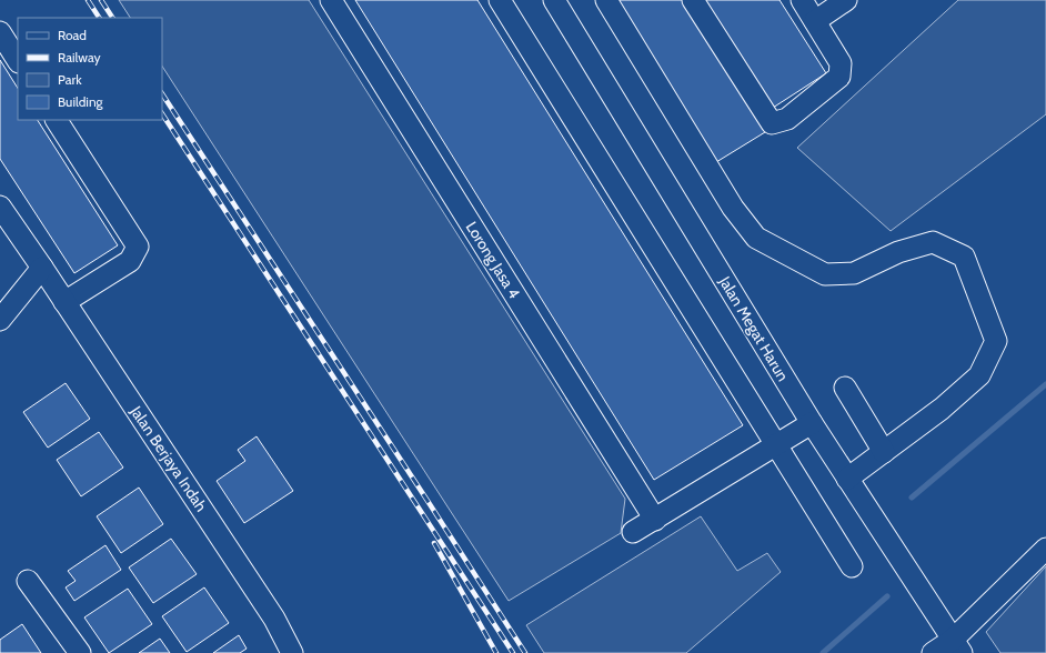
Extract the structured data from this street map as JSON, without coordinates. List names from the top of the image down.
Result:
{
  "streets": {
    "street": ["Lorong Jasa 4", "Jalan Megat Harun", "Jalan Berjaya Indah"]
  },
  "legend": [
    "Road",
    "Railway",
    "Park",
    "Building"
  ]
}
